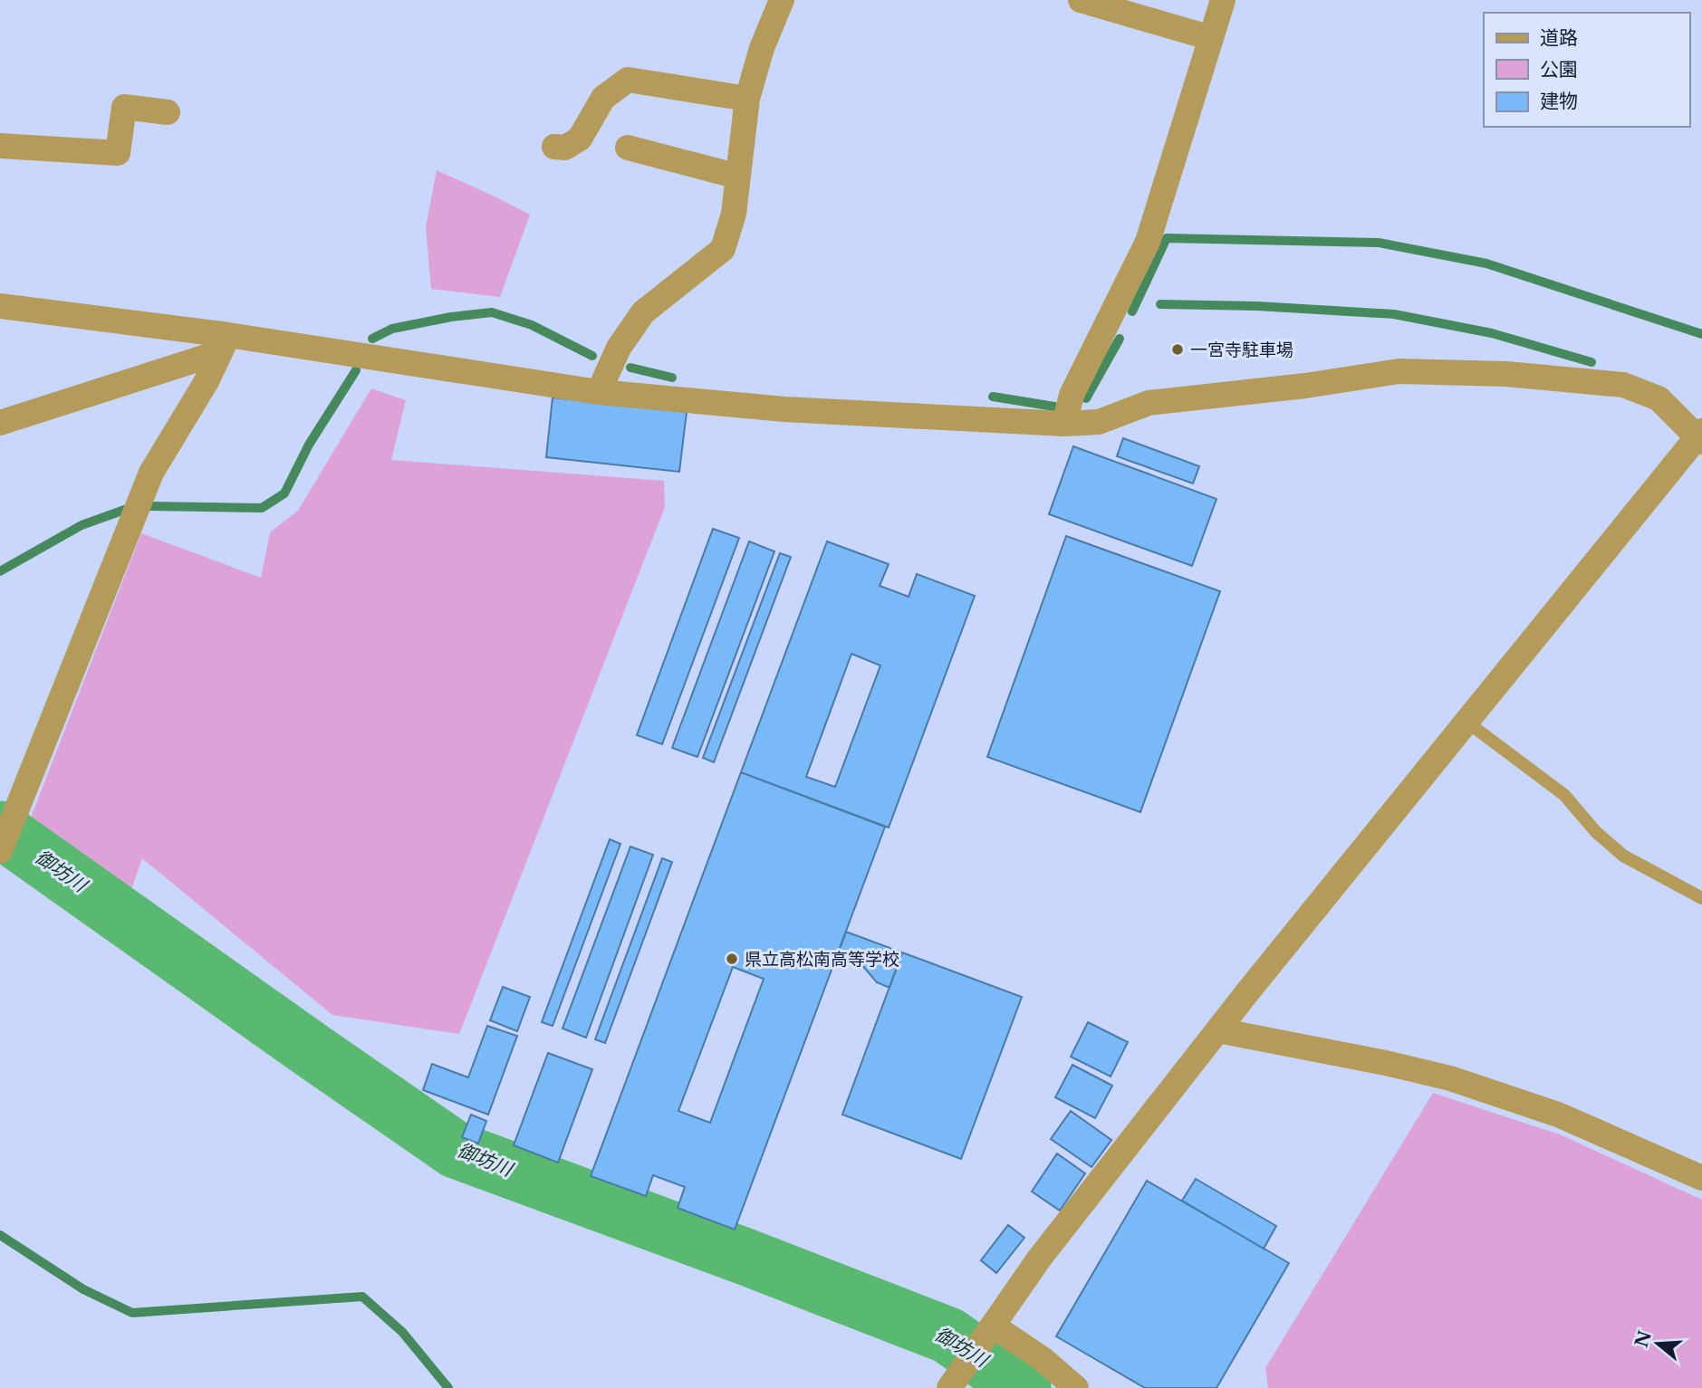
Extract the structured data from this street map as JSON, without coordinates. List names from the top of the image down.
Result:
{
  "water": ["御坊川"],
  "places": ["一宮寺駐車場", "県立高松南高等学校"],
  "legend": ["道路", "公園", "建物"],
  "north": "left"
}
